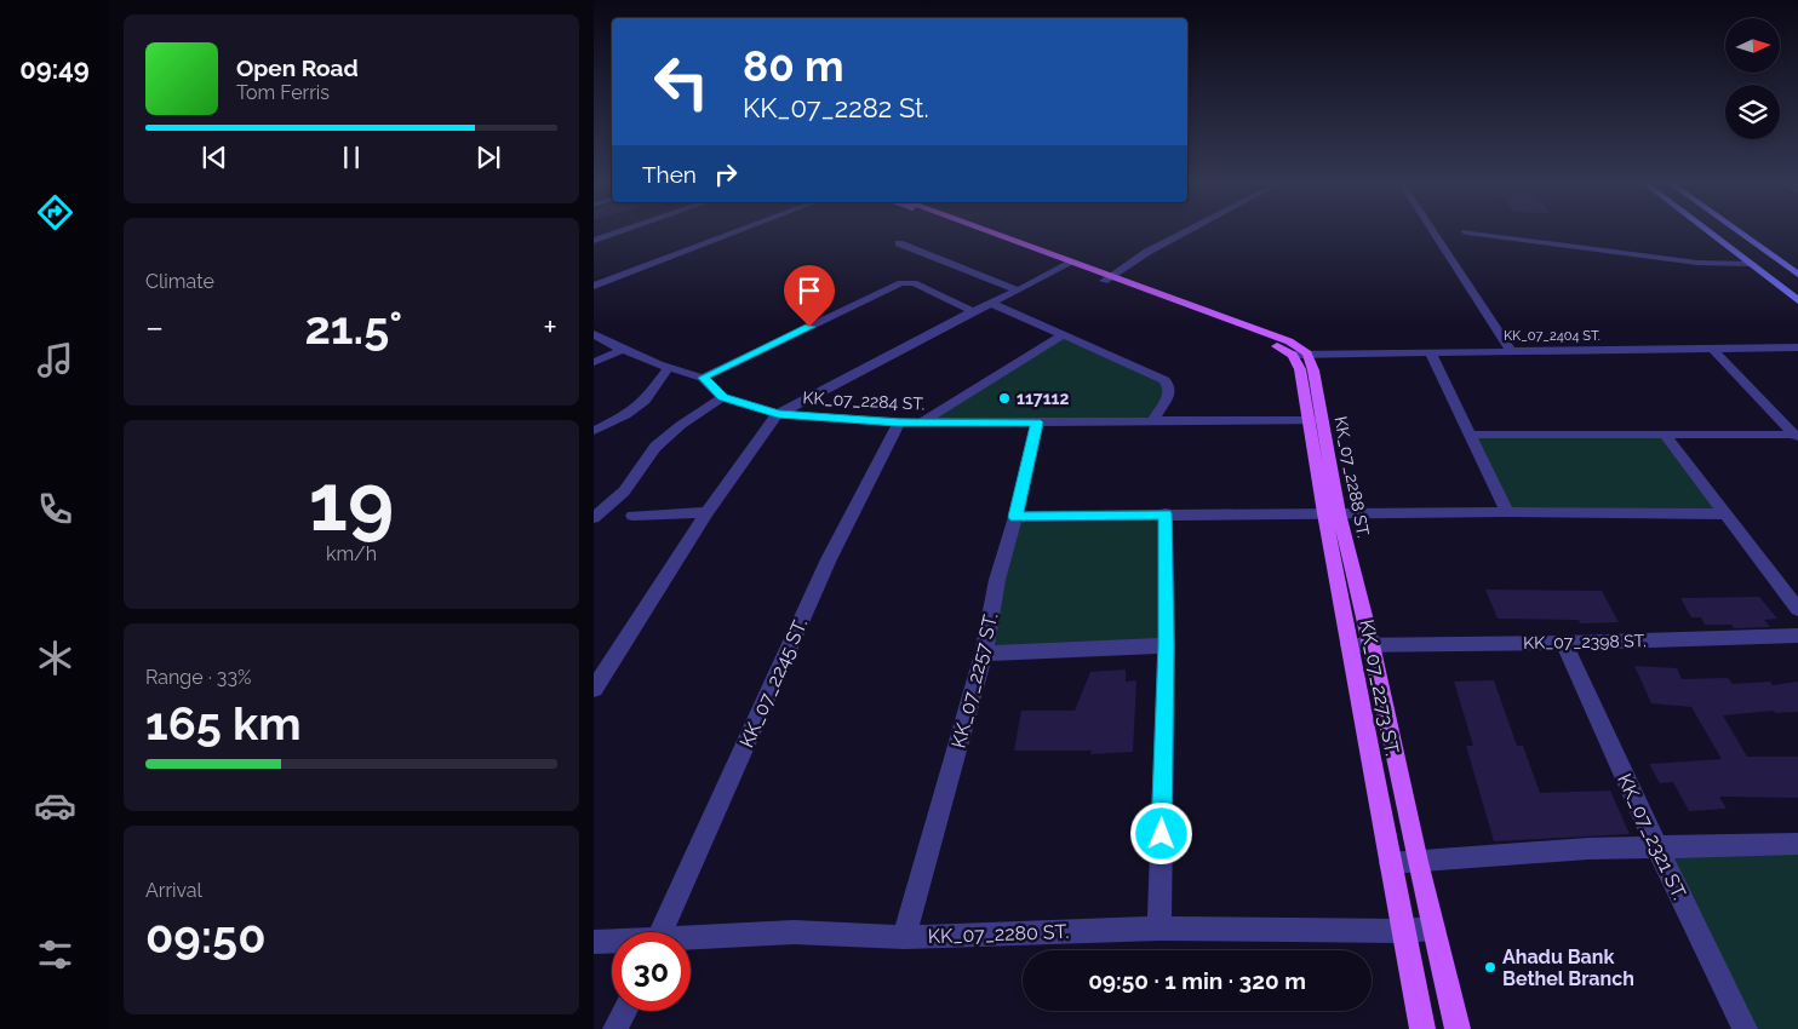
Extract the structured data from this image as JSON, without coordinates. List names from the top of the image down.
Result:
{
  "streets": {
    "main road": ["KK_07_2288 ST.", "KK_07_2273 ST."],
    "street": [
      "KK_07_2404 ST.",
      "KK_07_2284 ST.",
      "KK_07_2398 ST.",
      "KK_07_2257 ST.",
      "KK_07_2245 ST.",
      "KK_07_2321 ST.",
      "KK_07_2280 ST."
    ]
  },
  "crossings": [
    ["KK_07_2404 ST.", "KK_07_2273 ST."],
    ["KK_07_2284 ST.", "KK_07_2257 ST."],
    ["KK_07_2284 ST.", "KK_07_2245 ST."],
    ["KK_07_2284 ST.", "KK_07_2273 ST."],
    ["KK_07_2288 ST.", "KK_07_2398 ST."],
    ["KK_07_2288 ST.", "KK_07_2273 ST."],
    ["KK_07_2288 ST.", "KK_07_2280 ST."],
    ["KK_07_2398 ST.", "KK_07_2273 ST."],
    ["KK_07_2398 ST.", "KK_07_2321 ST."],
    ["KK_07_2257 ST.", "KK_07_2280 ST."],
    ["KK_07_2273 ST.", "KK_07_2280 ST."]
  ],
  "places": ["117112", "Ahadu Bank Bethel Branch"],
  "north": "right",
  "page": {
    "tabs": "09:49",
    "turn": ["80 m", "KK_07_2282 St."],
    "song": ["Open Road", "Tom Ferris"],
    "then": "Then",
    "tile": [
      "Climate",
      ["19", "km/h"],
      ["Range · 33%", "165 km"],
      ["Arrival", "09:50"]
    ],
    "heat": ["−", "21.5°", "+"],
    "limit": "30",
    "trip": "09:50 · 1 min · 320 m"
  }
}
